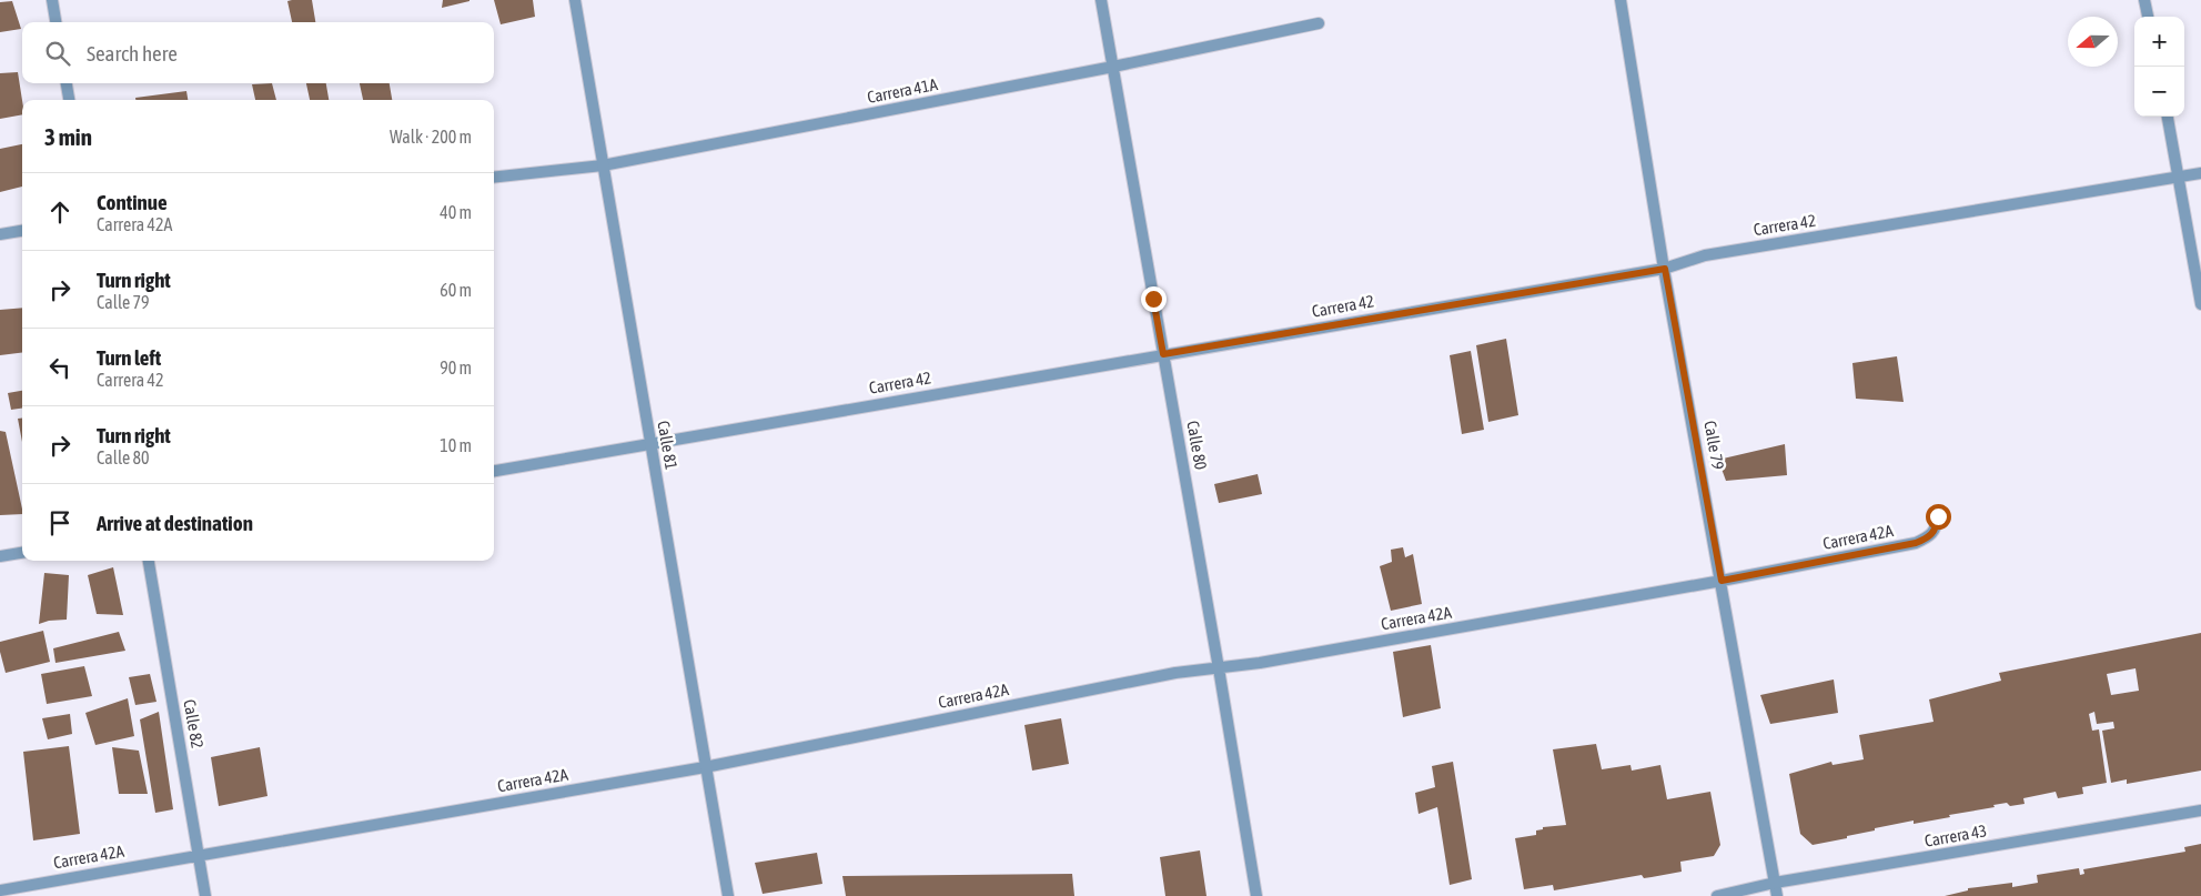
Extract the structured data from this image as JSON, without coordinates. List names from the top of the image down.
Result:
{
  "streets": {
    "street": [
      "Carrera 41A",
      "Carrera 42",
      "Calle 81",
      "Calle 80",
      "Calle 79",
      "Carrera 42A",
      "Calle 82",
      "Carrera 43"
    ]
  },
  "crossings": [
    ["Carrera 41A", "Calle 81"],
    ["Carrera 41A", "Calle 80"],
    ["Carrera 42", "Calle 81"],
    ["Carrera 42", "Calle 80"],
    ["Carrera 42", "Calle 79"],
    ["Calle 81", "Carrera 42A"],
    ["Calle 80", "Carrera 42A"],
    ["Calle 79", "Carrera 42A"],
    ["Calle 79", "Carrera 43"],
    ["Carrera 42A", "Calle 82"]
  ],
  "north": "left",
  "page": {
    "map_buttons": ["+", "−"],
    "search": "Search here",
    "heading": ["3 min", "Walk · 200 m"],
    "list": [
      ["Continue", "Carrera 42A", "40 m"],
      ["Turn right", "Calle 79", "60 m"],
      ["Turn left", "Carrera 42", "90 m"],
      ["Turn right", "Calle 80", "10 m"],
      "Arrive at destination"
    ]
  }
}
